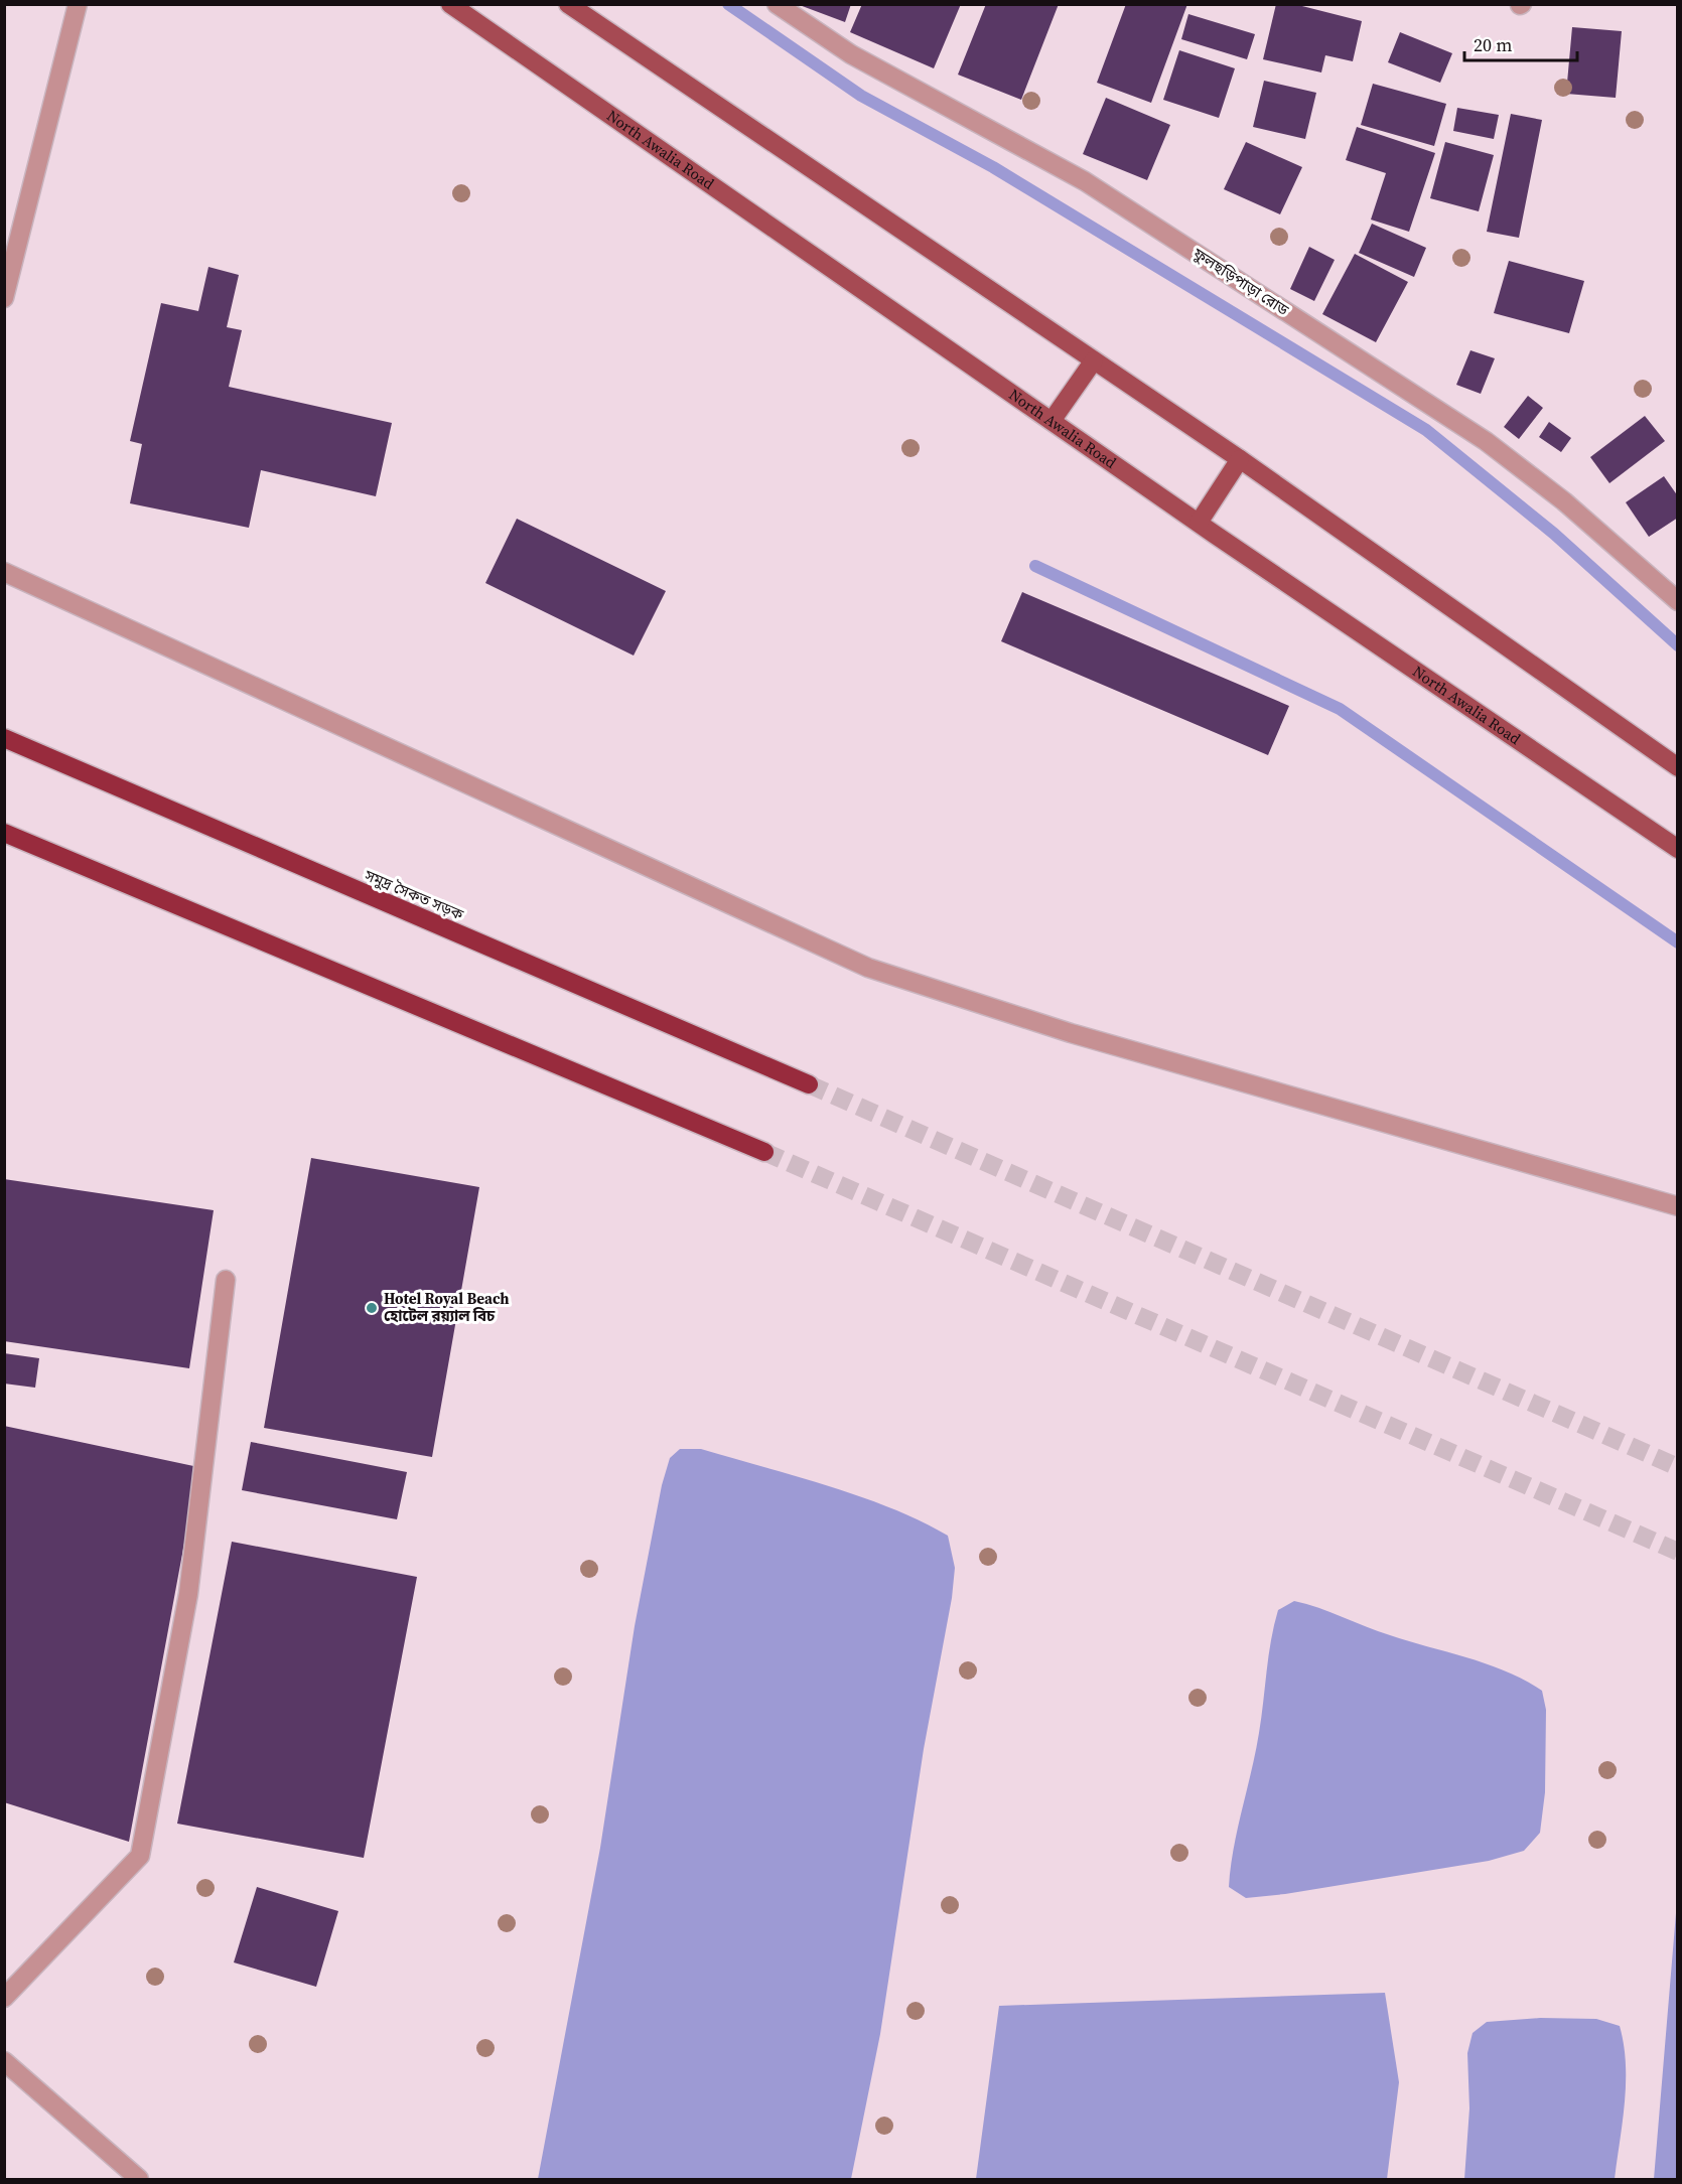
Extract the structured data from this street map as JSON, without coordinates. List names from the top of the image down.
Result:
{
  "streets": {
    "highway": ["সমুদ্র সৈকত সড়ক"],
    "main road": ["North Awalia Road"],
    "street": ["ফুলছড়িপাড়া রোড"]
  },
  "places": ["Hotel Royal Beach হোটেল রয়্যাল বিচ"],
  "scale_bar": "20 m"
}
